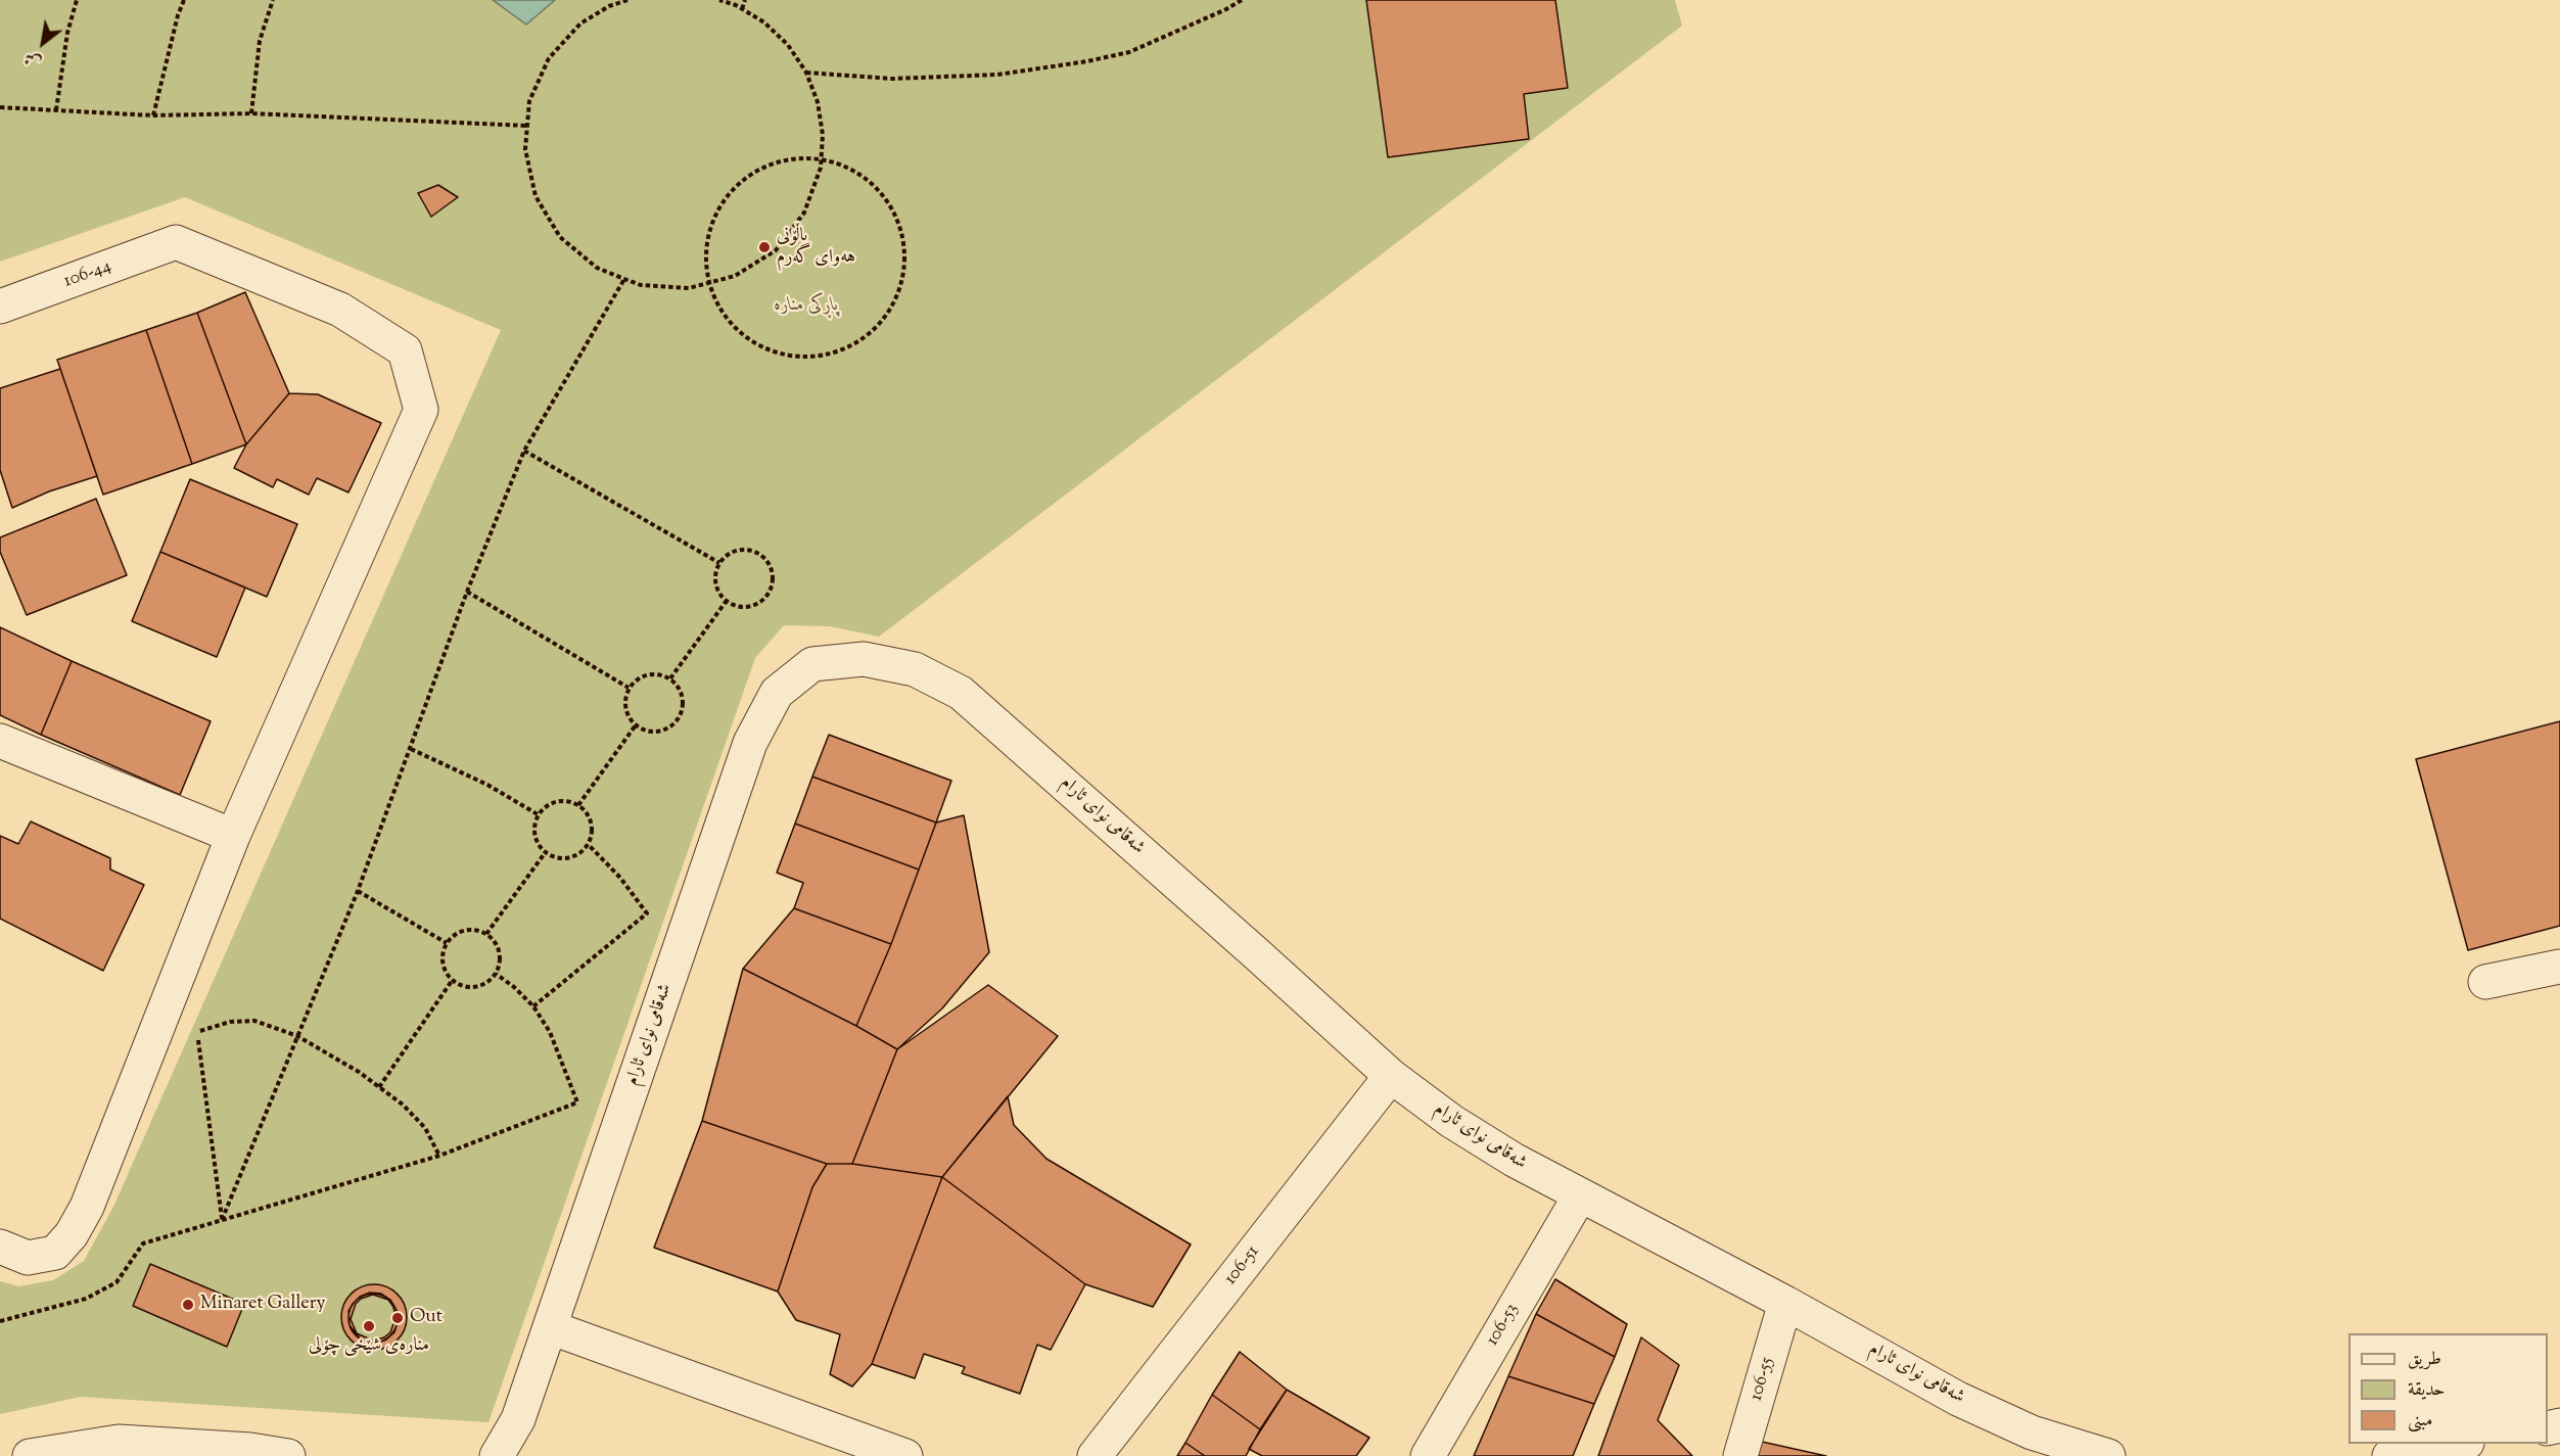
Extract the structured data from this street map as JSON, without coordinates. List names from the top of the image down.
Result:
{
  "streets": {
    "street": [
      "106-44",
      "شەقامی نوای ئارام",
      "106-51",
      "106-53",
      "106-55"
    ]
  },
  "crossings": [
    ["شەقامی نوای ئارام", "106-51"],
    ["شەقامی نوای ئارام", "106-53"],
    ["شەقامی نوای ئارام", "106-55"]
  ],
  "parks": ["پاڕکی منارە"],
  "places": [
    "باڵۆنی هەوای گەرم",
    "Minaret Gallery",
    "Out",
    "منارەی شێخی چۆلی"
  ],
  "legend": ["طريق", "حديقة", "مبنى"],
  "north": "bottom left"
}
